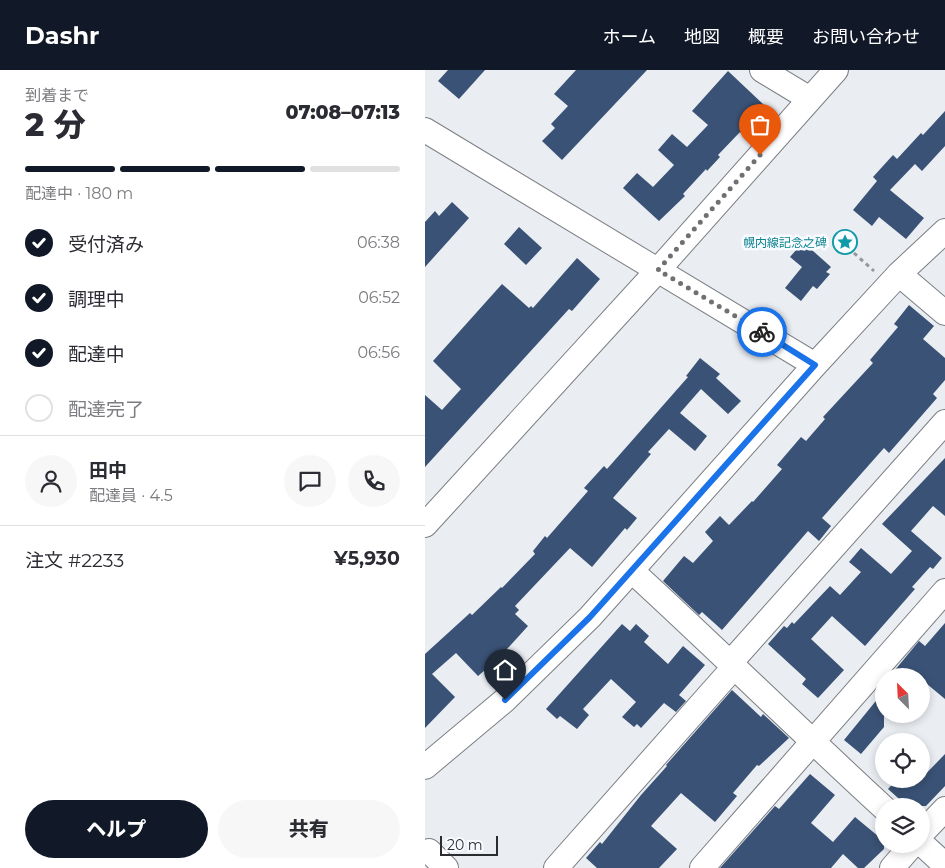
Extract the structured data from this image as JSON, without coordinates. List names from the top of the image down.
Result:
{
  "places": {
    "place": ["幌内線記念之碑"]
  },
  "scale_bar": "20 m",
  "north": "top left",
  "page": {
    "header": "Dashr",
    "nav": [
      "ホーム",
      "地図",
      "概要",
      "お問い合わせ"
    ],
    "heading": ["2 分", "到着まで", "07:08–07:13"],
    "panel": [
      "田中",
      "配達員 · 4.5",
      "注文 #2233",
      "¥5,930"
    ],
    "bar": "配達中 · 180 m",
    "list": [
      ["受付済み", "06:38"],
      ["調理中", "06:52"],
      ["配達中", "06:56"],
      "配達完了"
    ],
    "buttons": ["ヘルプ", "共有"],
    "scale": "20 m"
  }
}
